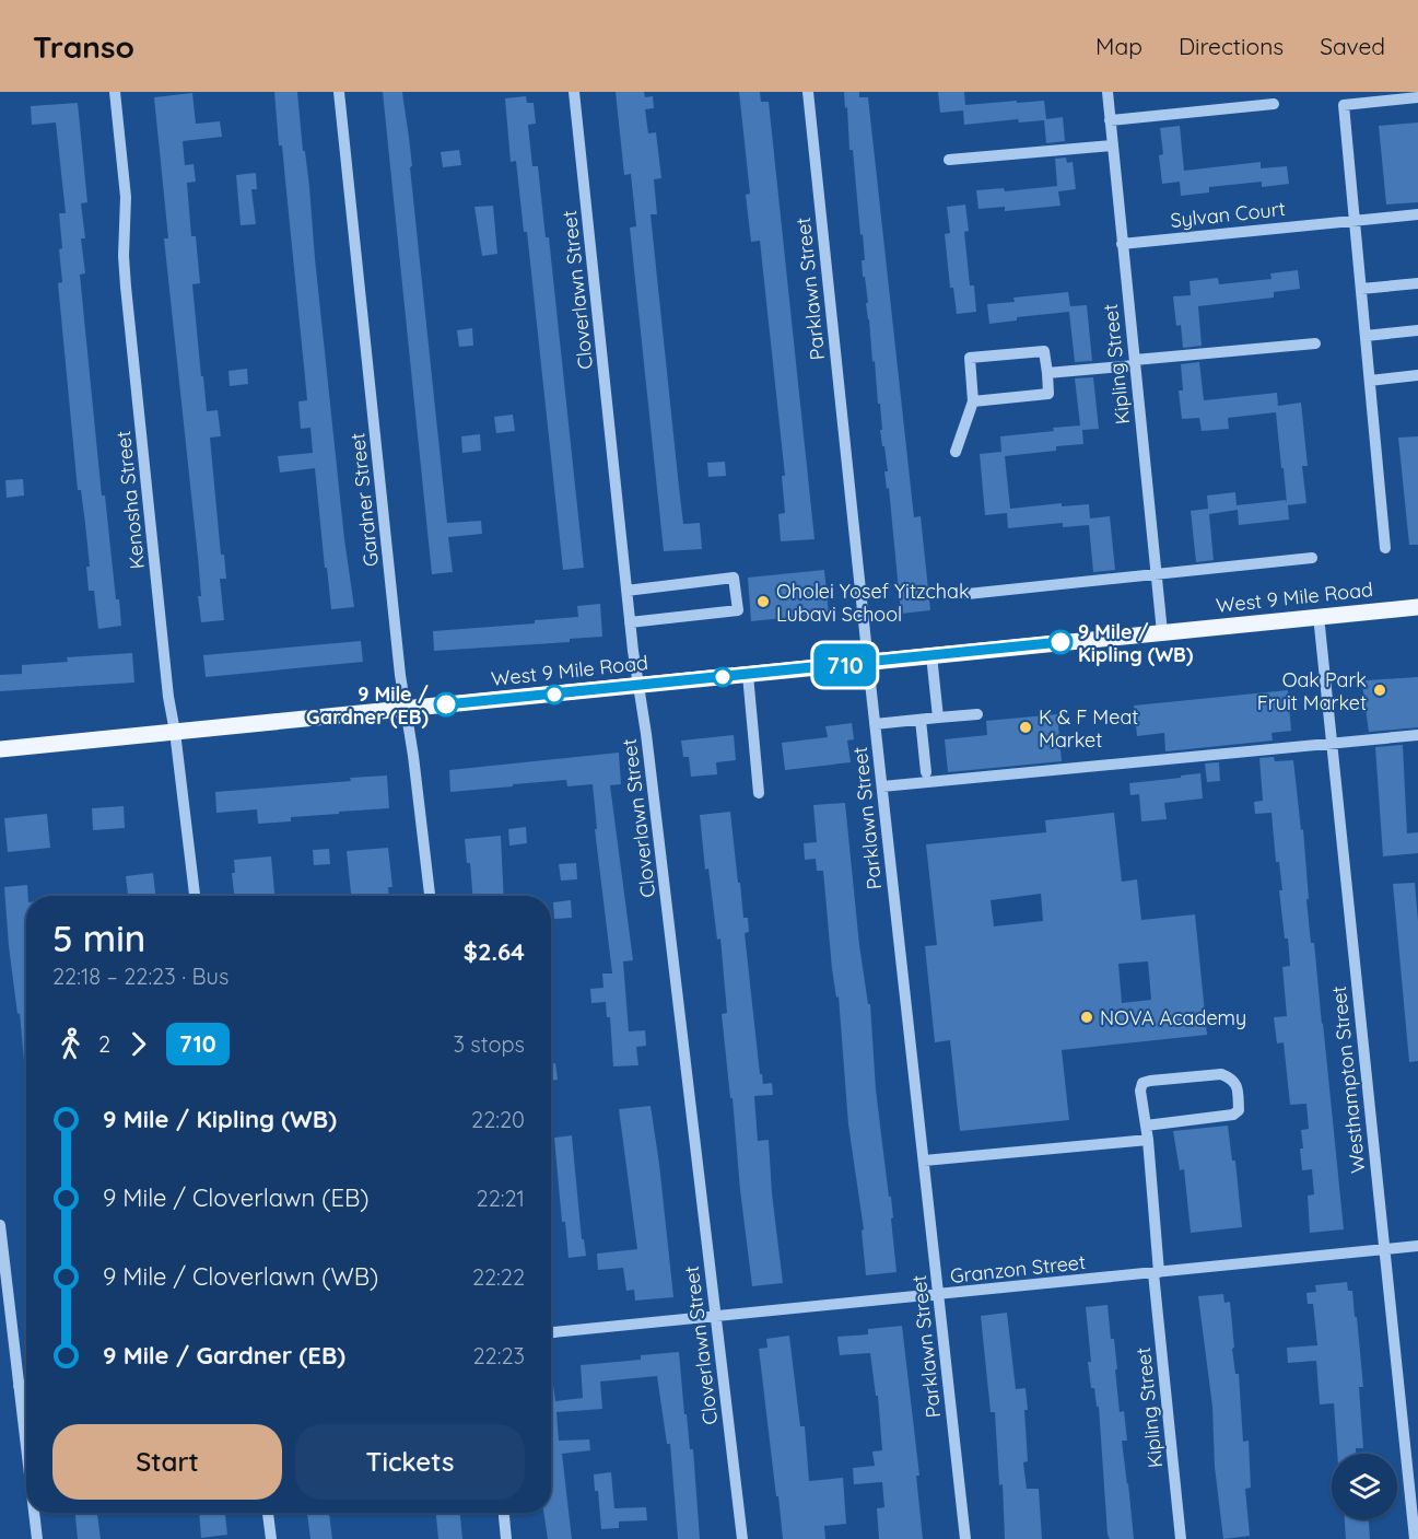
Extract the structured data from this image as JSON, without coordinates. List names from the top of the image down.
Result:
{
  "streets": {
    "main road": ["West 9 Mile Road"],
    "street": [
      "Sylvan Court",
      "Parklawn Street",
      "Cloverlawn Street",
      "Kipling Street",
      "Kenosha Street",
      "Gardner Street",
      "Westhampton Street",
      "Granzon Street"
    ]
  },
  "crossings": [
    ["Sylvan Court", "Kipling Street"],
    ["Parklawn Street", "West 9 Mile Road"],
    ["Parklawn Street", "Granzon Street"],
    ["Cloverlawn Street", "West 9 Mile Road"],
    ["Cloverlawn Street", "Granzon Street"],
    ["Kipling Street", "West 9 Mile Road"],
    ["Kipling Street", "Granzon Street"],
    ["Kenosha Street", "West 9 Mile Road"],
    ["Gardner Street", "West 9 Mile Road"],
    ["West 9 Mile Road", "Westhampton Street"],
    ["Westhampton Street", "Granzon Street"]
  ],
  "places": [
    "Oholei Yosef Yitzchak Lubavi School",
    "9 Mile / Kipling (WB)",
    "Oak Park Fruit Market",
    "9 Mile / Gardner (EB)",
    "K & F Meat Market",
    "NOVA Academy"
  ],
  "lines": ["bus line 710"],
  "page": {
    "header": "Transo",
    "nav": ["Map", "Directions", "Saved"],
    "on_map": "710",
    "heading": ["5 min", "22:18 – 22:23 · Bus", "$2.64"],
    "legs": ["2", "710", "3 stops"],
    "list": [
      {
        "name": "9 Mile / Kipling (WB)",
        "value": "22:20"
      },
      {
        "name": "9 Mile / Cloverlawn (EB)",
        "value": "22:21"
      },
      {
        "name": "9 Mile / Cloverlawn (WB)",
        "value": "22:22"
      },
      {
        "name": "9 Mile / Gardner (EB)",
        "value": "22:23"
      }
    ],
    "buttons": ["Start", "Tickets"]
  }
}
